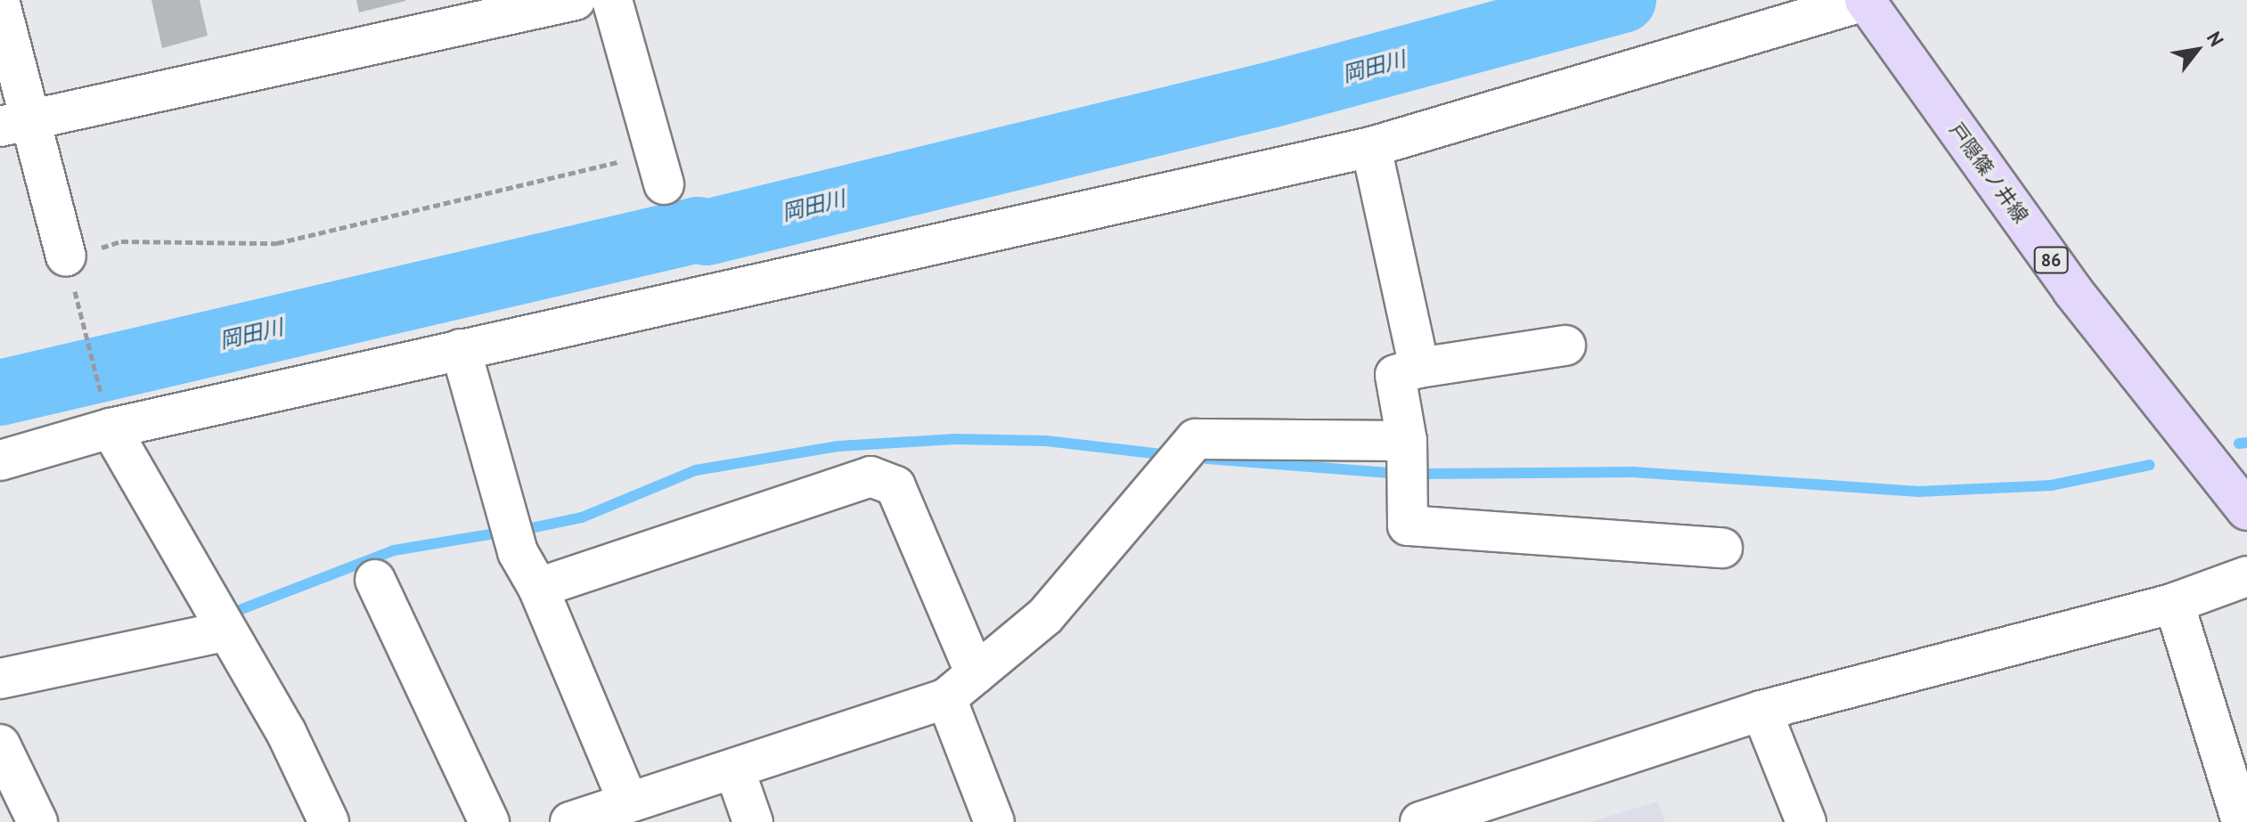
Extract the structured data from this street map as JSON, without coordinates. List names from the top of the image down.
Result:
{
  "streets": {
    "main road": ["戸隠篠ノ井線", "86"]
  },
  "water": ["岡田川"],
  "north": "top right"
}
